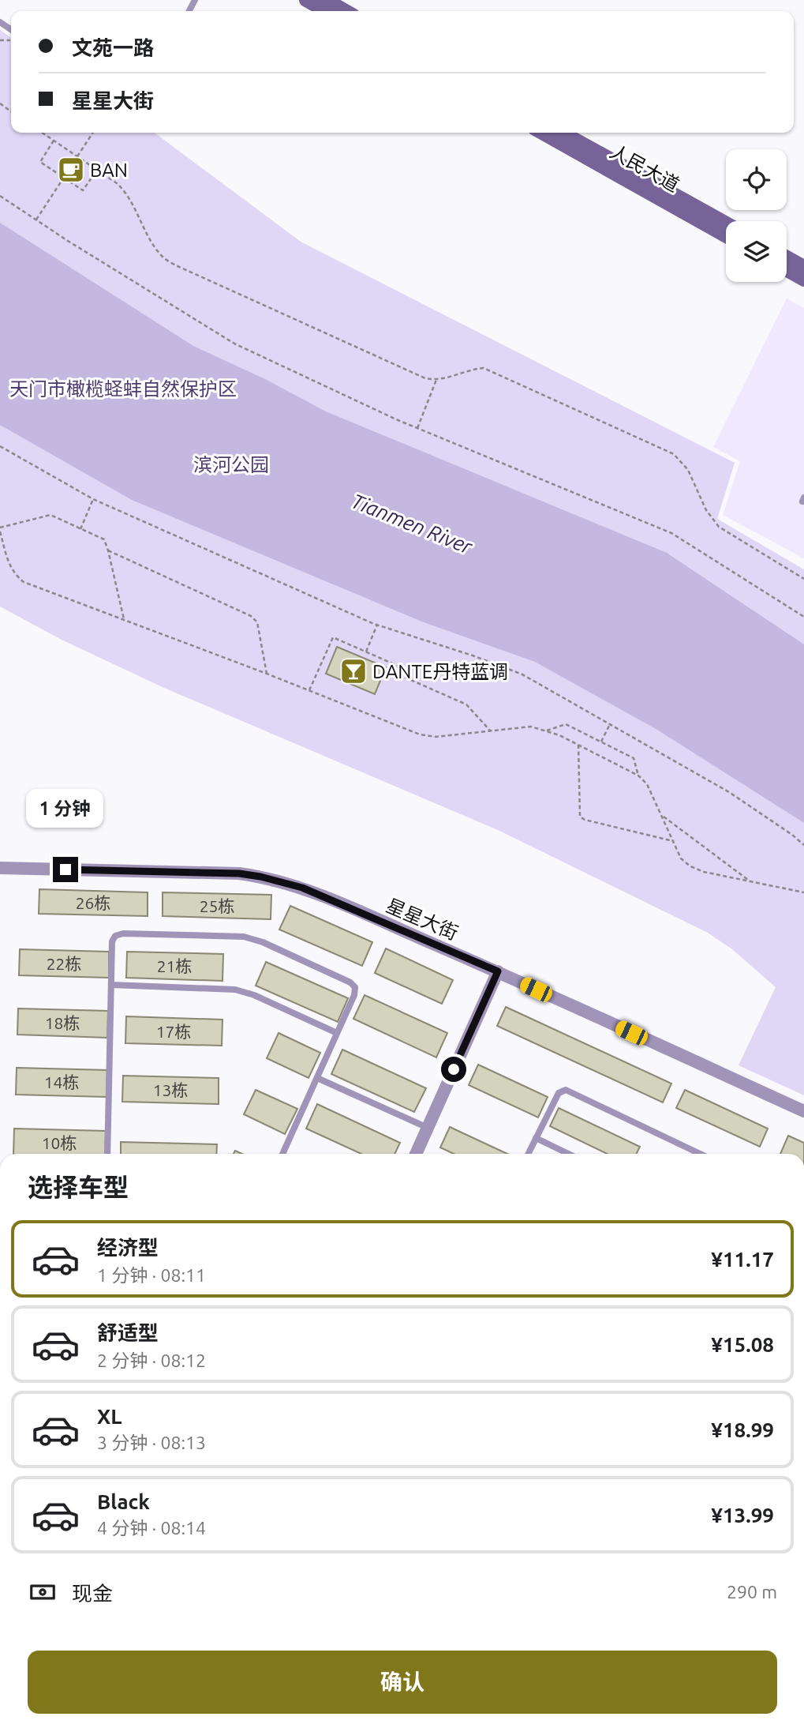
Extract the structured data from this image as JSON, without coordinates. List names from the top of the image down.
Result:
{
  "streets": {
    "main road": ["人民大道"],
    "street": ["星星大街"]
  },
  "water": ["Tianmen River"],
  "parks": ["天门市橄榄蛏蚌自然保护区", "滨河公园"],
  "places": {
    "cafe": ["BAN"],
    "bar": ["DANTE丹特蓝调"]
  },
  "house_numbers": [
    "26栋",
    "25栋",
    "22栋",
    "21栋",
    "18栋",
    "17栋",
    "14栋",
    "13栋",
    "10栋"
  ],
  "page": {
    "banner": ["文苑一路", "星星大街"],
    "bubble": "1 分钟",
    "heading": "选择车型",
    "list": [
      {
        "name": "经济型",
        "note": "1 分钟 · 08:11",
        "value": "¥11.17"
      },
      {
        "name": "舒适型",
        "note": "2 分钟 · 08:12",
        "value": "¥15.08"
      },
      {
        "name": "XL",
        "note": "3 分钟 · 08:13",
        "value": "¥18.99"
      },
      {
        "name": "Black",
        "note": "4 分钟 · 08:14",
        "value": "¥13.99"
      }
    ],
    "pay": ["现金", "290 m"],
    "buttons": "确认"
  }
}
